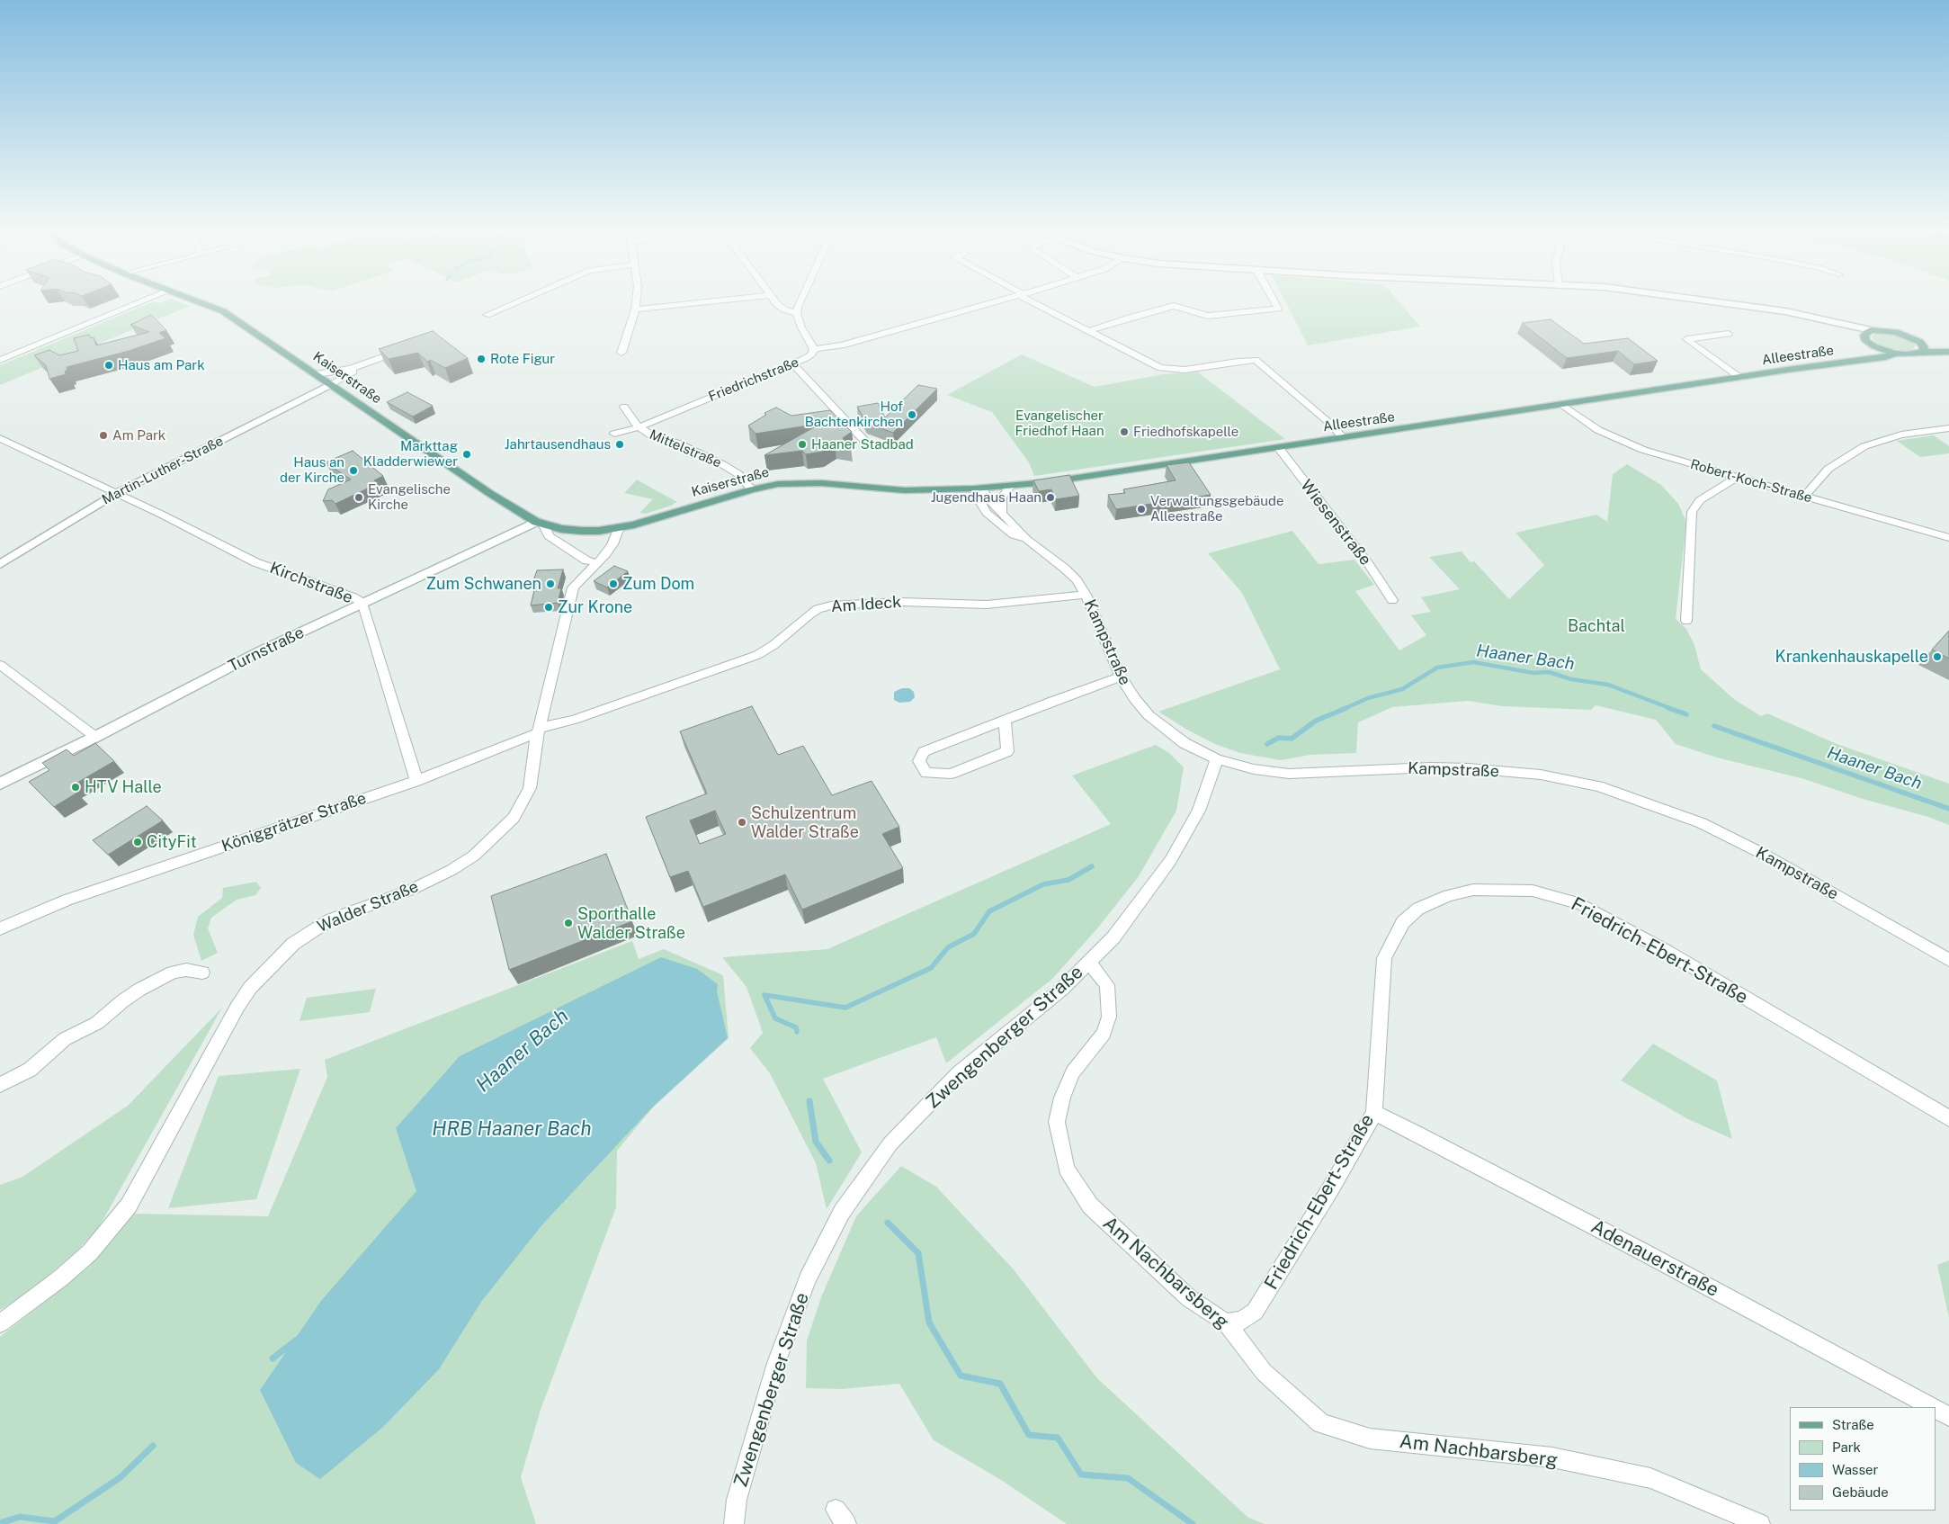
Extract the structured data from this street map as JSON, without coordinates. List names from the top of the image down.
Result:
{
  "streets": {
    "main road": ["Alleestraße", "Kaiserstraße"],
    "street": [
      "Friedrichstraße",
      "Mittelstraße",
      "Martin-Luther-Straße",
      "Robert-Koch-Straße",
      "Wiesenstraße",
      "Kirchstraße",
      "Am Ideck",
      "Kampstraße",
      "Turnstraße",
      "Königgrätzer Straße",
      "Walder Straße",
      "Friedrich-Ebert-Straße",
      "Zwengenberger Straße",
      "Adenauerstraße",
      "Am Nachbarsberg"
    ]
  },
  "crossings": [
    ["Alleestraße", "Kaiserstraße"],
    ["Alleestraße", "Robert-Koch-Straße"],
    ["Alleestraße", "Wiesenstraße"],
    ["Alleestraße", "Kampstraße"],
    ["Kaiserstraße", "Mittelstraße"],
    ["Kaiserstraße", "Martin-Luther-Straße"],
    ["Kaiserstraße", "Kampstraße"],
    ["Kaiserstraße", "Turnstraße"],
    ["Kaiserstraße", "Walder Straße"],
    ["Friedrichstraße", "Mittelstraße"],
    ["Martin-Luther-Straße", "Kirchstraße"],
    ["Kirchstraße", "Turnstraße"],
    ["Kirchstraße", "Königgrätzer Straße"],
    ["Am Ideck", "Kampstraße"],
    ["Am Ideck", "Königgrätzer Straße"],
    ["Am Ideck", "Walder Straße"],
    ["Kampstraße", "Zwengenberger Straße"],
    ["Königgrätzer Straße", "Walder Straße"],
    ["Friedrich-Ebert-Straße", "Adenauerstraße"],
    ["Friedrich-Ebert-Straße", "Am Nachbarsberg"],
    ["Zwengenberger Straße", "Am Nachbarsberg"]
  ],
  "water": ["Haaner Bach", "HRB Haaner Bach"],
  "parks": ["Evangelischer Friedhof Haan", "Bachtal"],
  "places": [
    "Rote Figur",
    "Haus am Park",
    "Hof Bachtenkirchen",
    "Friedhofskapelle",
    "Am Park",
    "Jahrtausendhaus",
    "Haaner Stadbad",
    "Markttag Kladderwiewer",
    "Haus an der Kirche",
    "Evangelische Kirche",
    "Jugendhaus Haan",
    "Verwaltungsgebäude Alleestraße",
    "Zum Schwanen",
    "Zum Dom",
    "Zur Krone",
    "Krankenhauskapelle",
    "HTV Halle",
    "Schulzentrum Walder Straße",
    "CityFit",
    "Sporthalle Walder Straße"
  ],
  "legend": [
    "Straße",
    "Park",
    "Wasser",
    "Gebäude"
  ]
}
